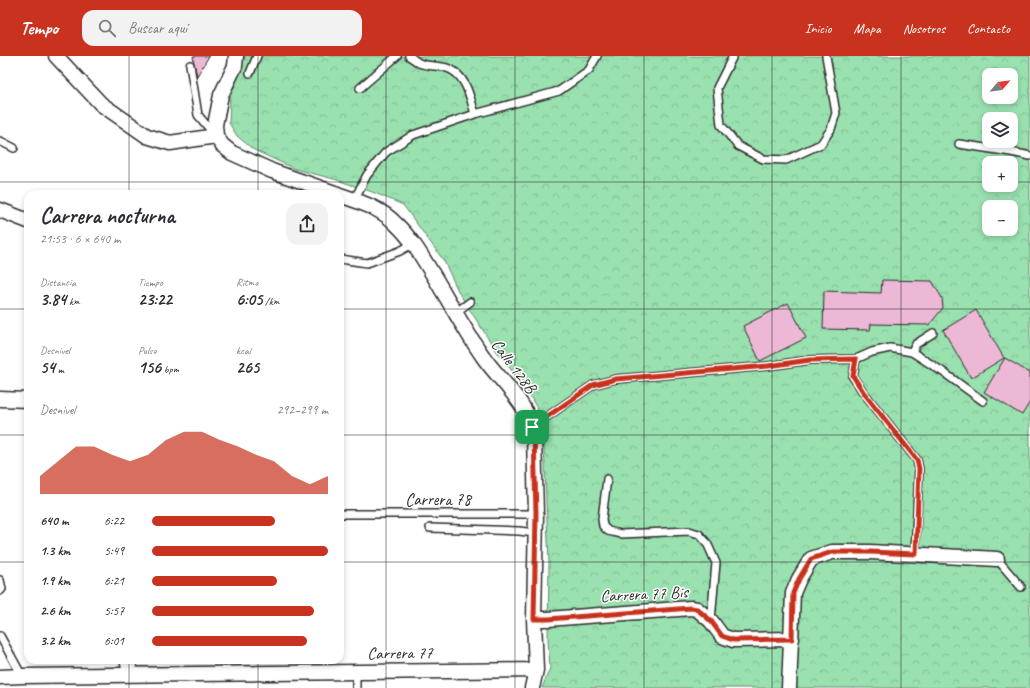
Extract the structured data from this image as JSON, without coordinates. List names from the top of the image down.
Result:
{
  "streets": {
    "street": ["Calle 128B", "Carrera 77 Bis", "Carrera 77"],
    "lane": ["Carrera 78"]
  },
  "crossings": [
    ["Calle 128B", "Carrera 78"],
    ["Calle 128B", "Carrera 77 Bis"],
    ["Calle 128B", "Carrera 77"]
  ],
  "north": "top right",
  "page": {
    "header": "Tempo",
    "search": "Buscar aquí",
    "nav": [
      "Inicio",
      "Mapa",
      "Nosotros",
      "Contacto"
    ],
    "map_buttons": ["+", "−"],
    "heading": ["Carrera nocturna", "21:53 · 6 × 640 m"],
    "stats": [
      ["Distancia", "3.84 km"],
      ["Tiempo", "23:22"],
      ["Ritmo", "6:05 /km"],
      ["Desnivel", "54 m"],
      ["Pulso", "156 bpm"],
      ["kcal", "265"]
    ],
    "chart": ["Desnivel", "292–299 m"],
    "list": [
      {
        "name": "640 m",
        "note": "6:22"
      },
      {
        "name": "1.3 km",
        "note": "5:49"
      },
      {
        "name": "1.9 km",
        "note": "6:21"
      },
      {
        "name": "2.6 km",
        "note": "5:57"
      },
      {
        "name": "3.2 km",
        "note": "6:01"
      }
    ]
  }
}
